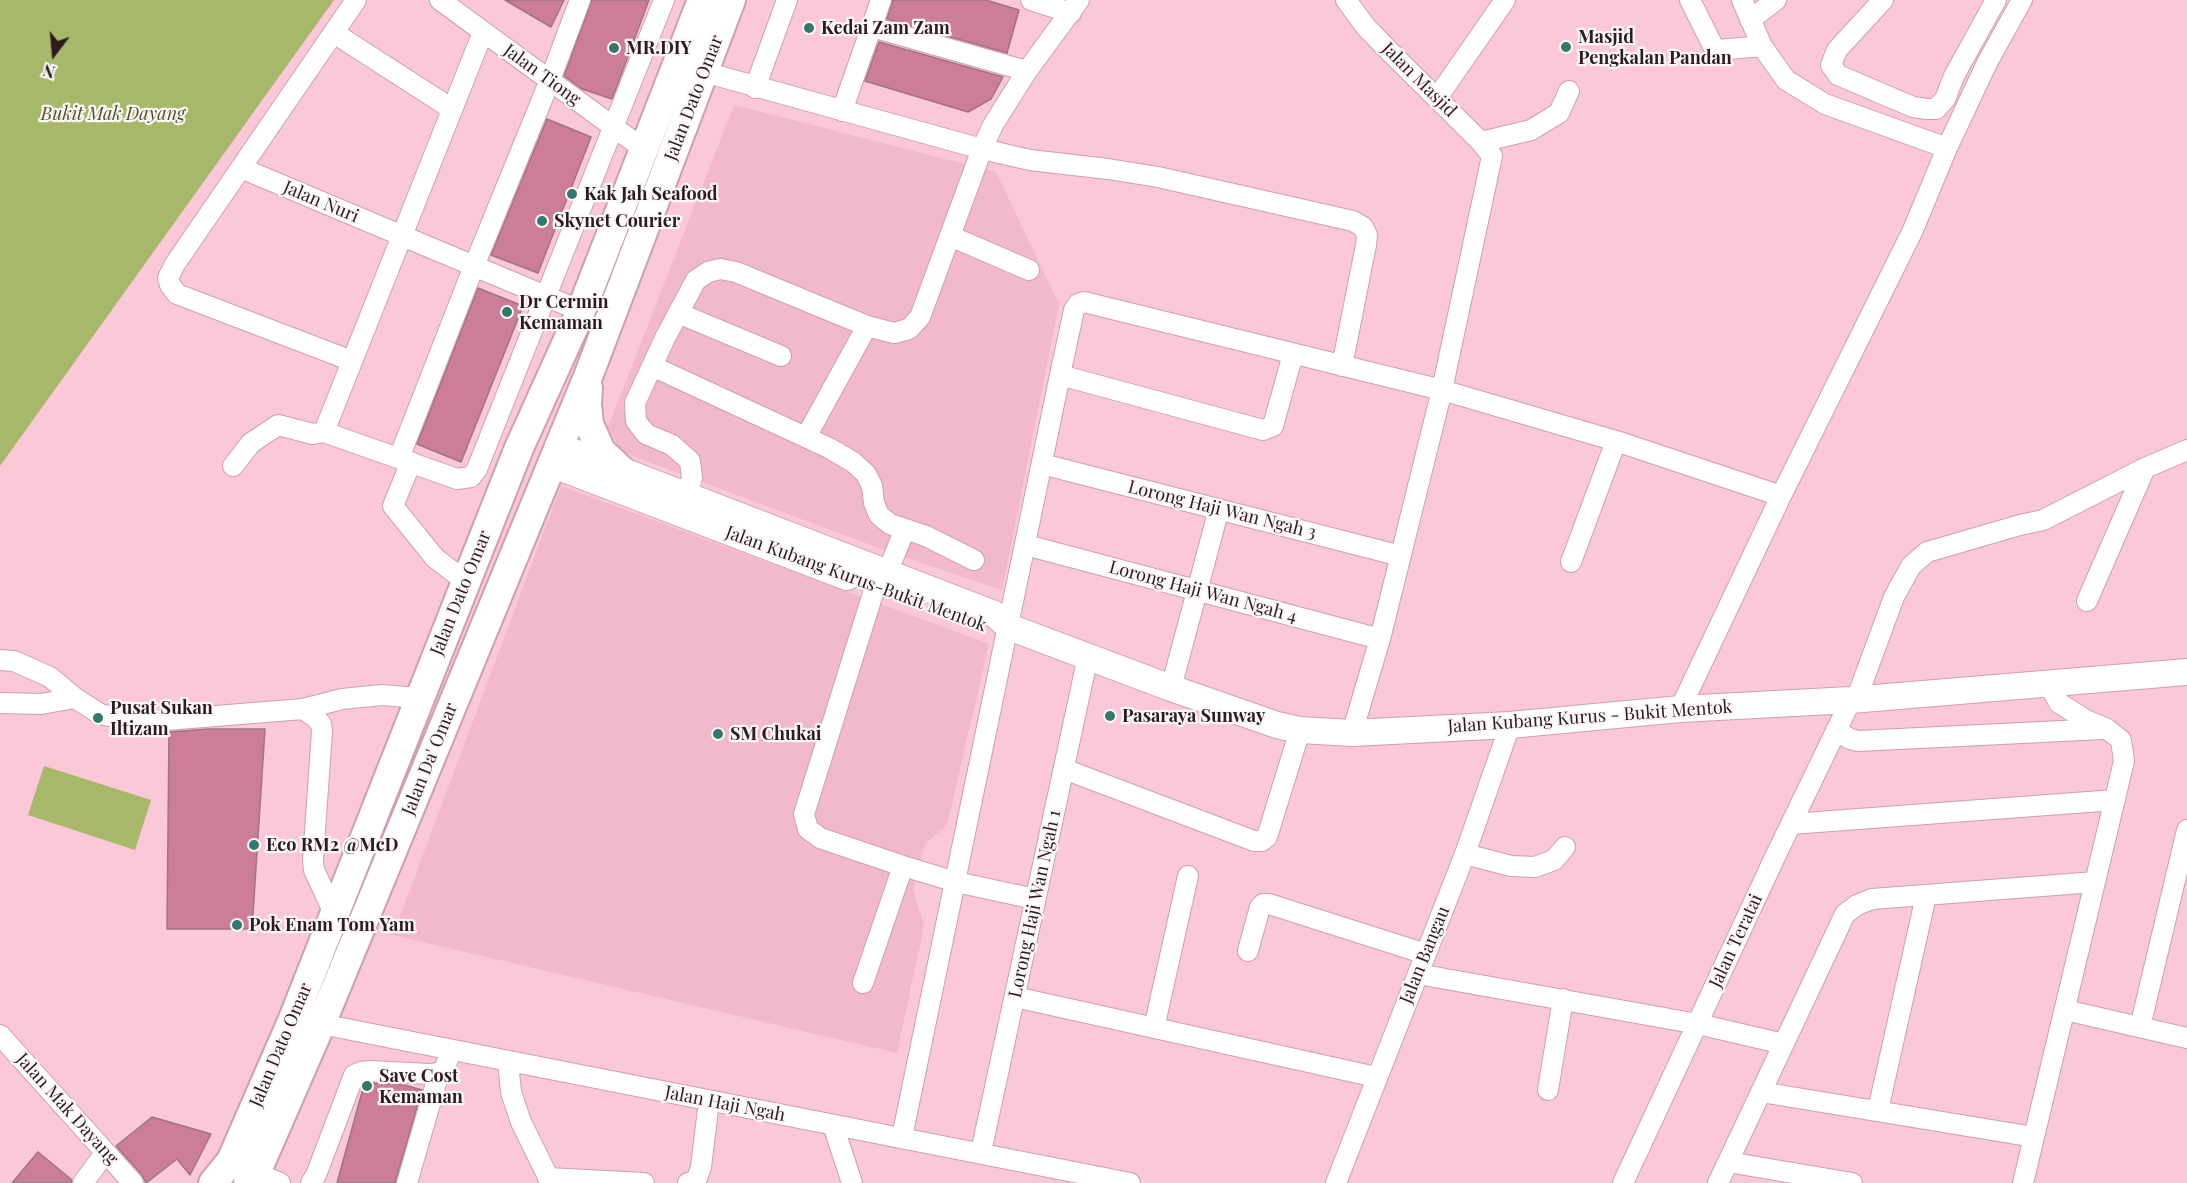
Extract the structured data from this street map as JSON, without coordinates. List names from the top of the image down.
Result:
{
  "streets": {
    "highway": ["Jalan Dato Omar", "Jalan Da' Omar"],
    "main road": ["Jalan Kubang Kurus-Bukit Mentok", "Jalan Kubang Kurus - Bukit Mentok"],
    "street": [
      "Jalan Tiong",
      "Jalan Masjid",
      "Jalan Nuri",
      "Lorong Haji Wan Ngah 3",
      "Lorong Haji Wan Ngah 4",
      "Lorong Haji Wan Ngah 1",
      "Jalan Teratai",
      "Jalan Bangau",
      "Jalan Haji Ngah",
      "Jalan Mak Dayang"
    ]
  },
  "crossings": [
    ["Jalan Tiong", "Jalan Dato Omar"],
    ["Jalan Dato Omar", "Jalan Nuri"],
    ["Jalan Dato Omar", "Jalan Kubang Kurus-Bukit Mentok"],
    ["Jalan Dato Omar", "Jalan Da' Omar"],
    ["Jalan Kubang Kurus-Bukit Mentok", "Jalan Kubang Kurus - Bukit Mentok"],
    ["Jalan Kubang Kurus-Bukit Mentok", "Jalan Da' Omar"],
    ["Jalan Kubang Kurus - Bukit Mentok", "Lorong Haji Wan Ngah 1"],
    ["Jalan Kubang Kurus - Bukit Mentok", "Jalan Teratai"],
    ["Jalan Kubang Kurus - Bukit Mentok", "Jalan Bangau"],
    ["Jalan Da' Omar", "Jalan Haji Ngah"],
    ["Lorong Haji Wan Ngah 1", "Jalan Haji Ngah"]
  ],
  "parks": ["Bukit Mak Dayang"],
  "places": [
    "Kedai Zam Zam",
    "Masjid Pengkalan Pandan",
    "MR.DIY",
    "Kak Jah Seafood",
    "Skynet Courier",
    "Dr Cermin Kemaman",
    "Pasaraya Sunway",
    "Pusat Sukan Iltizam",
    "SM Chukai",
    "Eco RM2 @McD",
    "Pok Enam Tom Yam",
    "Save Cost Kemaman"
  ],
  "north": "bottom"
}
